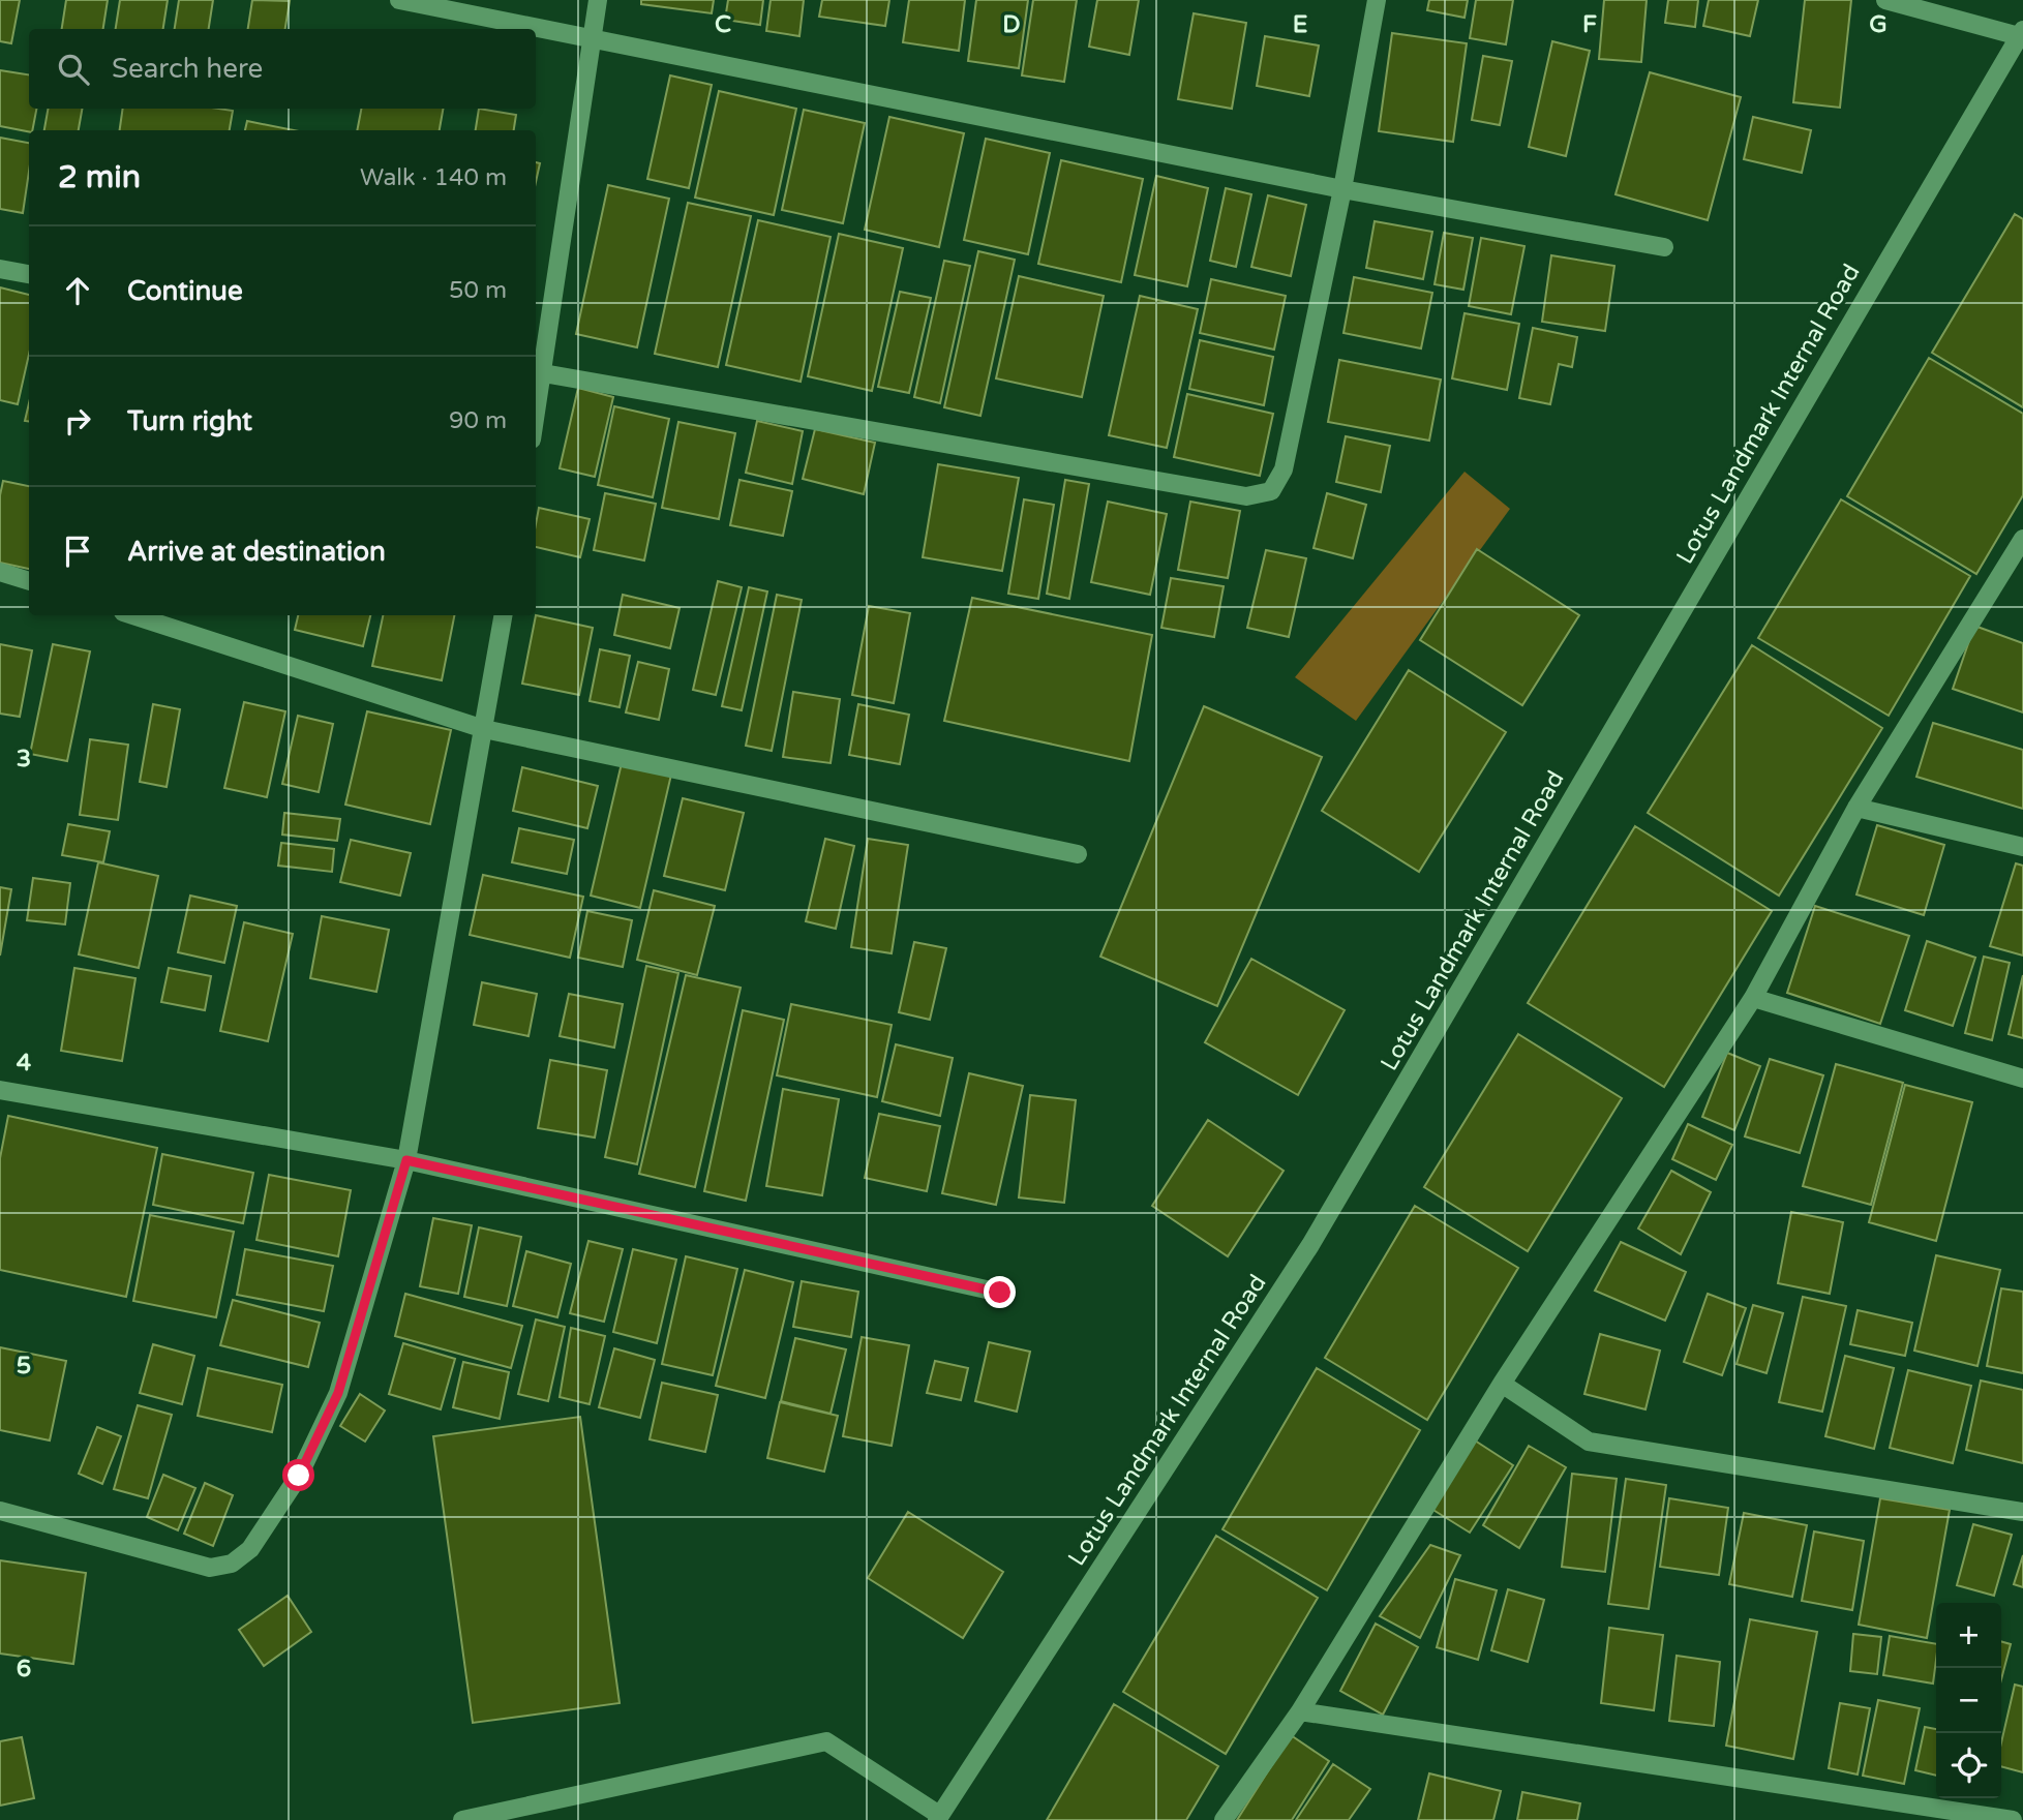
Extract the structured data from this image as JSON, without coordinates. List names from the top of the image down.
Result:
{
  "streets": {
    "street": ["Lotus Landmark Internal Road"]
  },
  "page": {
    "search": "Search here",
    "heading": ["2 min", "Walk · 140 m"],
    "list": [
      ["Continue", "50 m"],
      ["Turn right", "90 m"],
      "Arrive at destination"
    ],
    "map_buttons": ["+", "−"]
  },
  "grid": {
    "columns": [
      "C",
      "D",
      "E",
      "F",
      "G"
    ],
    "rows": [
      "3",
      "4",
      "5",
      "6"
    ]
  }
}
